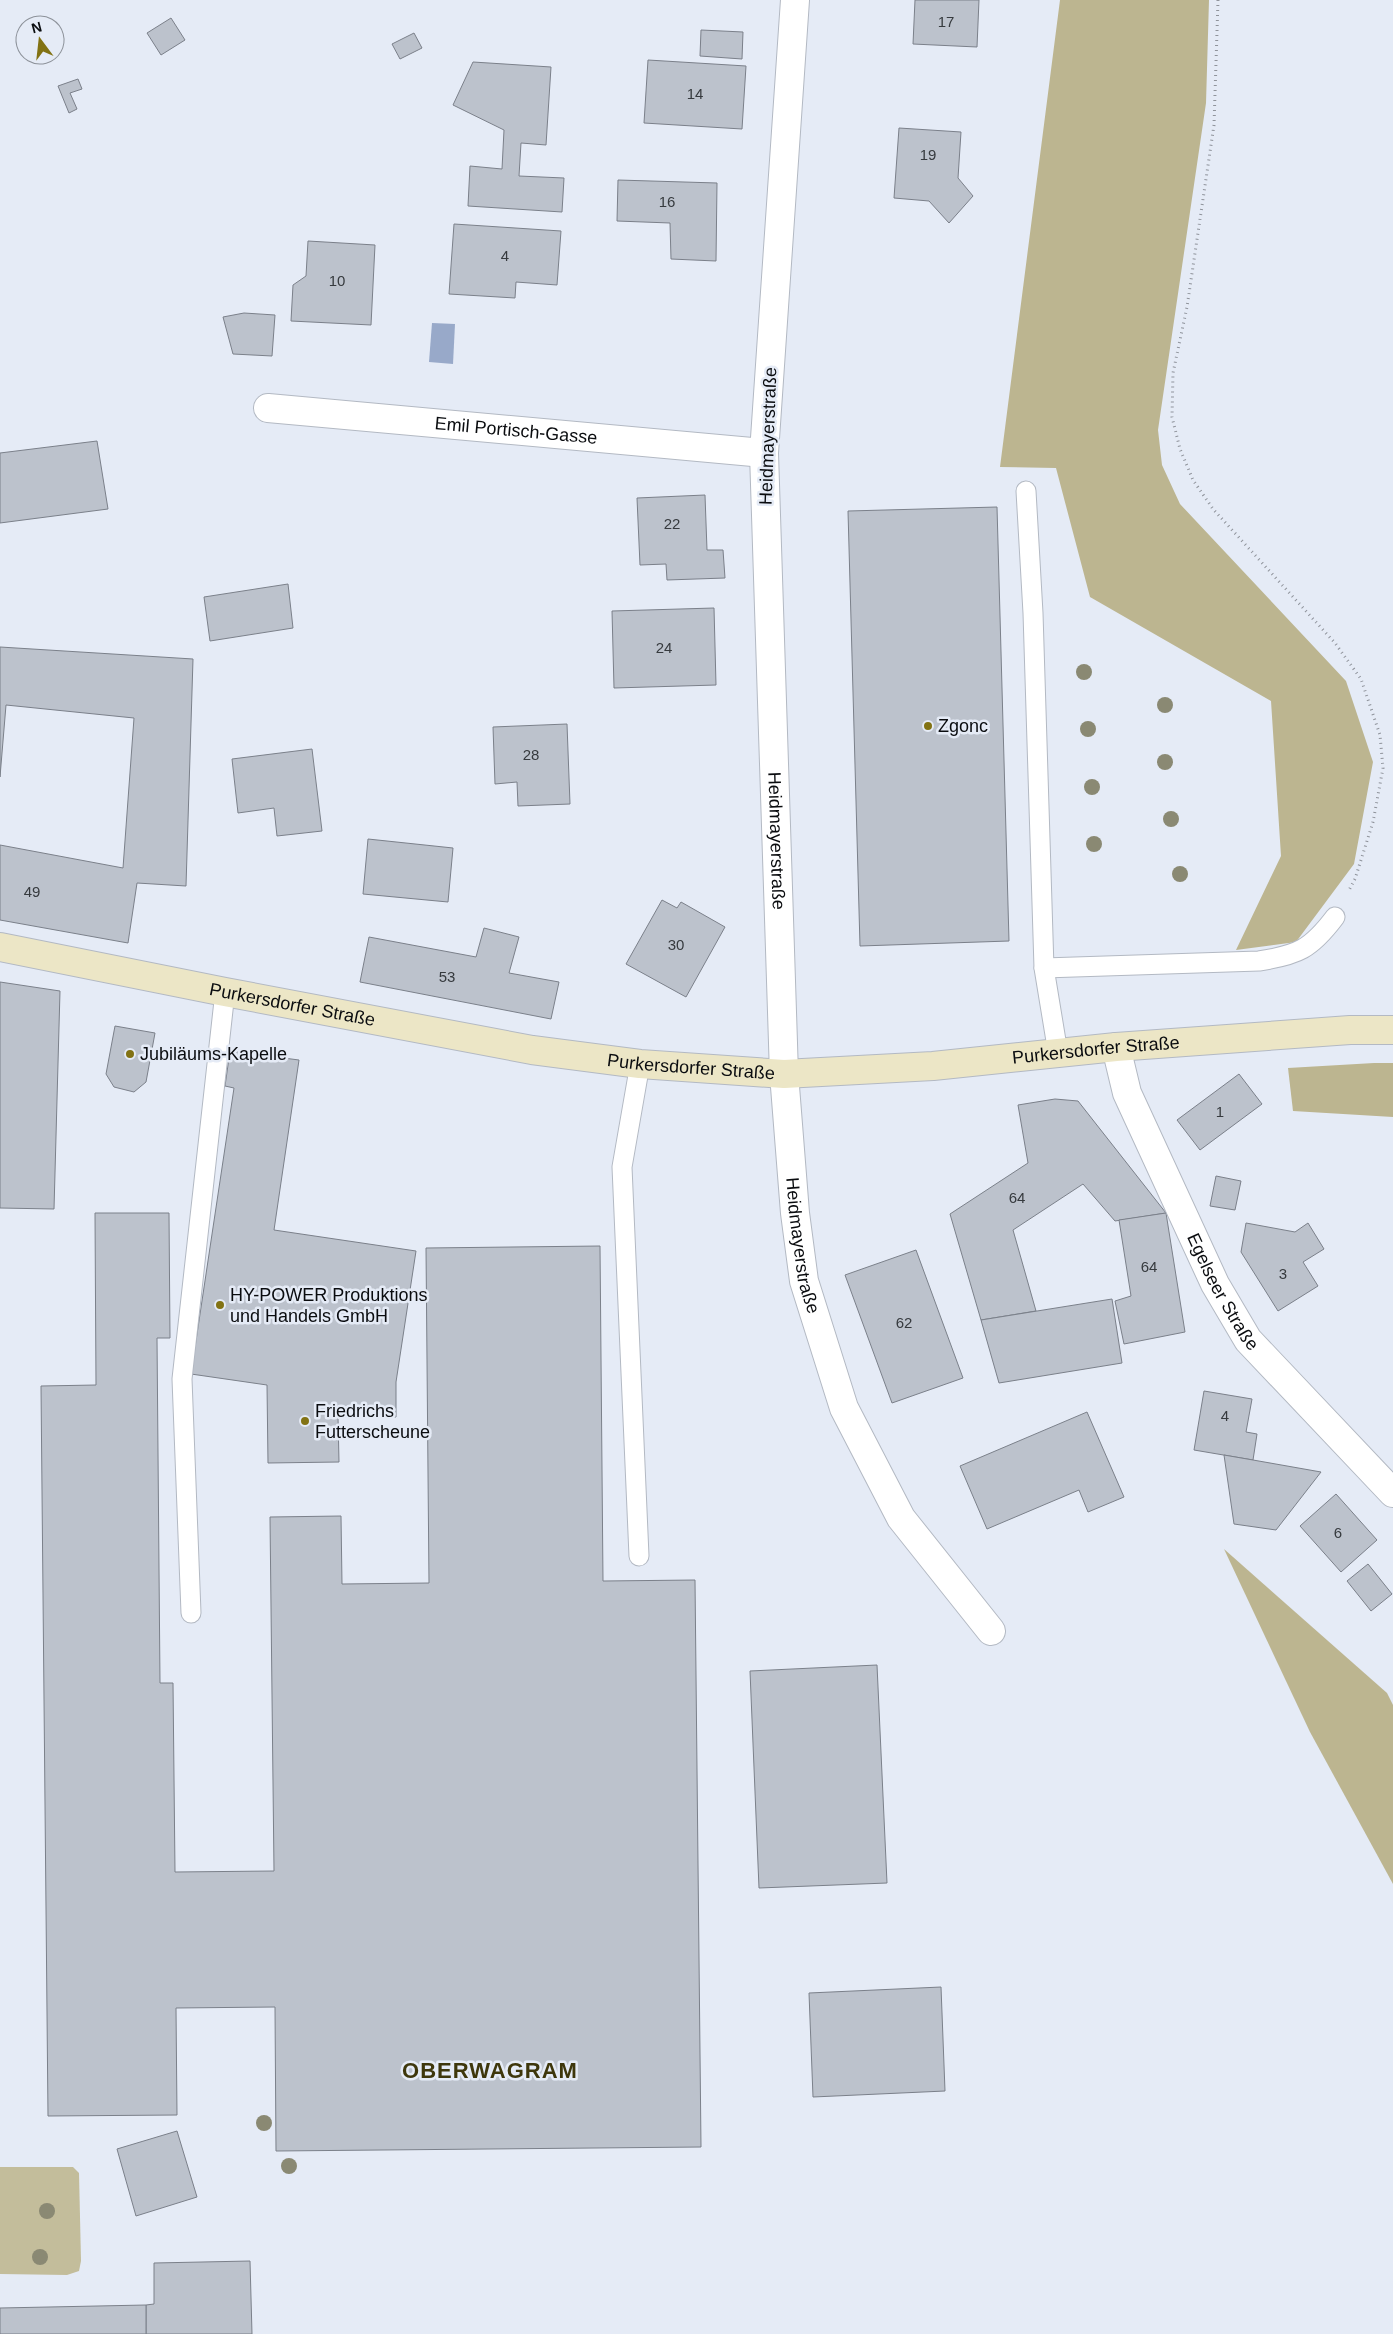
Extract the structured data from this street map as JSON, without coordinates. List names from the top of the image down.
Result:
{
  "streets": {
    "main road": ["Purkersdorfer Straße"],
    "street": ["Emil Portisch-Gasse", "Heidmayerstraße", "Egelseer Straße"]
  },
  "crossings": [
    ["Emil Portisch-Gasse", "Heidmayerstraße"],
    ["Heidmayerstraße", "Purkersdorfer Straße"],
    ["Purkersdorfer Straße", "Egelseer Straße"]
  ],
  "districts": ["OBERWAGRAM"],
  "places": [
    "Zgonc",
    "Jubiläums-Kapelle",
    "HY-POWER Produktions und Handels GmbH",
    "Friedrichs Futterscheune"
  ],
  "house_numbers": [
    "17",
    "14",
    "19",
    "16",
    "4",
    "10",
    "22",
    "24",
    "28",
    "49",
    "30",
    "53",
    "1",
    "64",
    "64",
    "3",
    "62",
    "4",
    "6"
  ],
  "north": "top"
}
